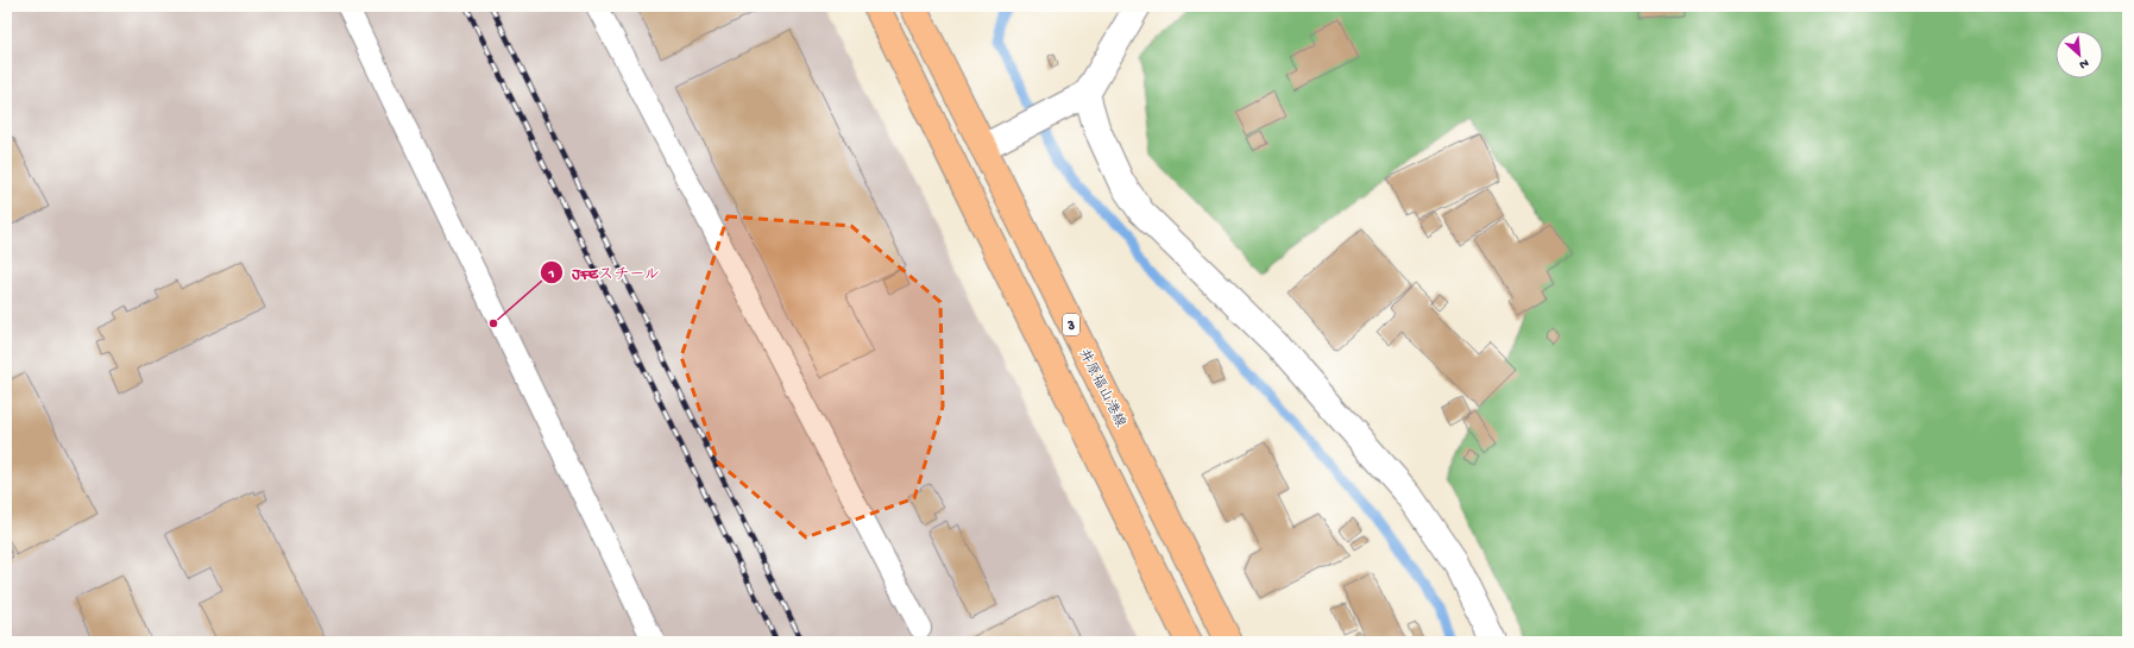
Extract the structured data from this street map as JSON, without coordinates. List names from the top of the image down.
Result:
{
  "streets": {
    "main road": ["3", "井原福山港線"]
  },
  "places": ["JFEスチール"],
  "north": "bottom right"
}
